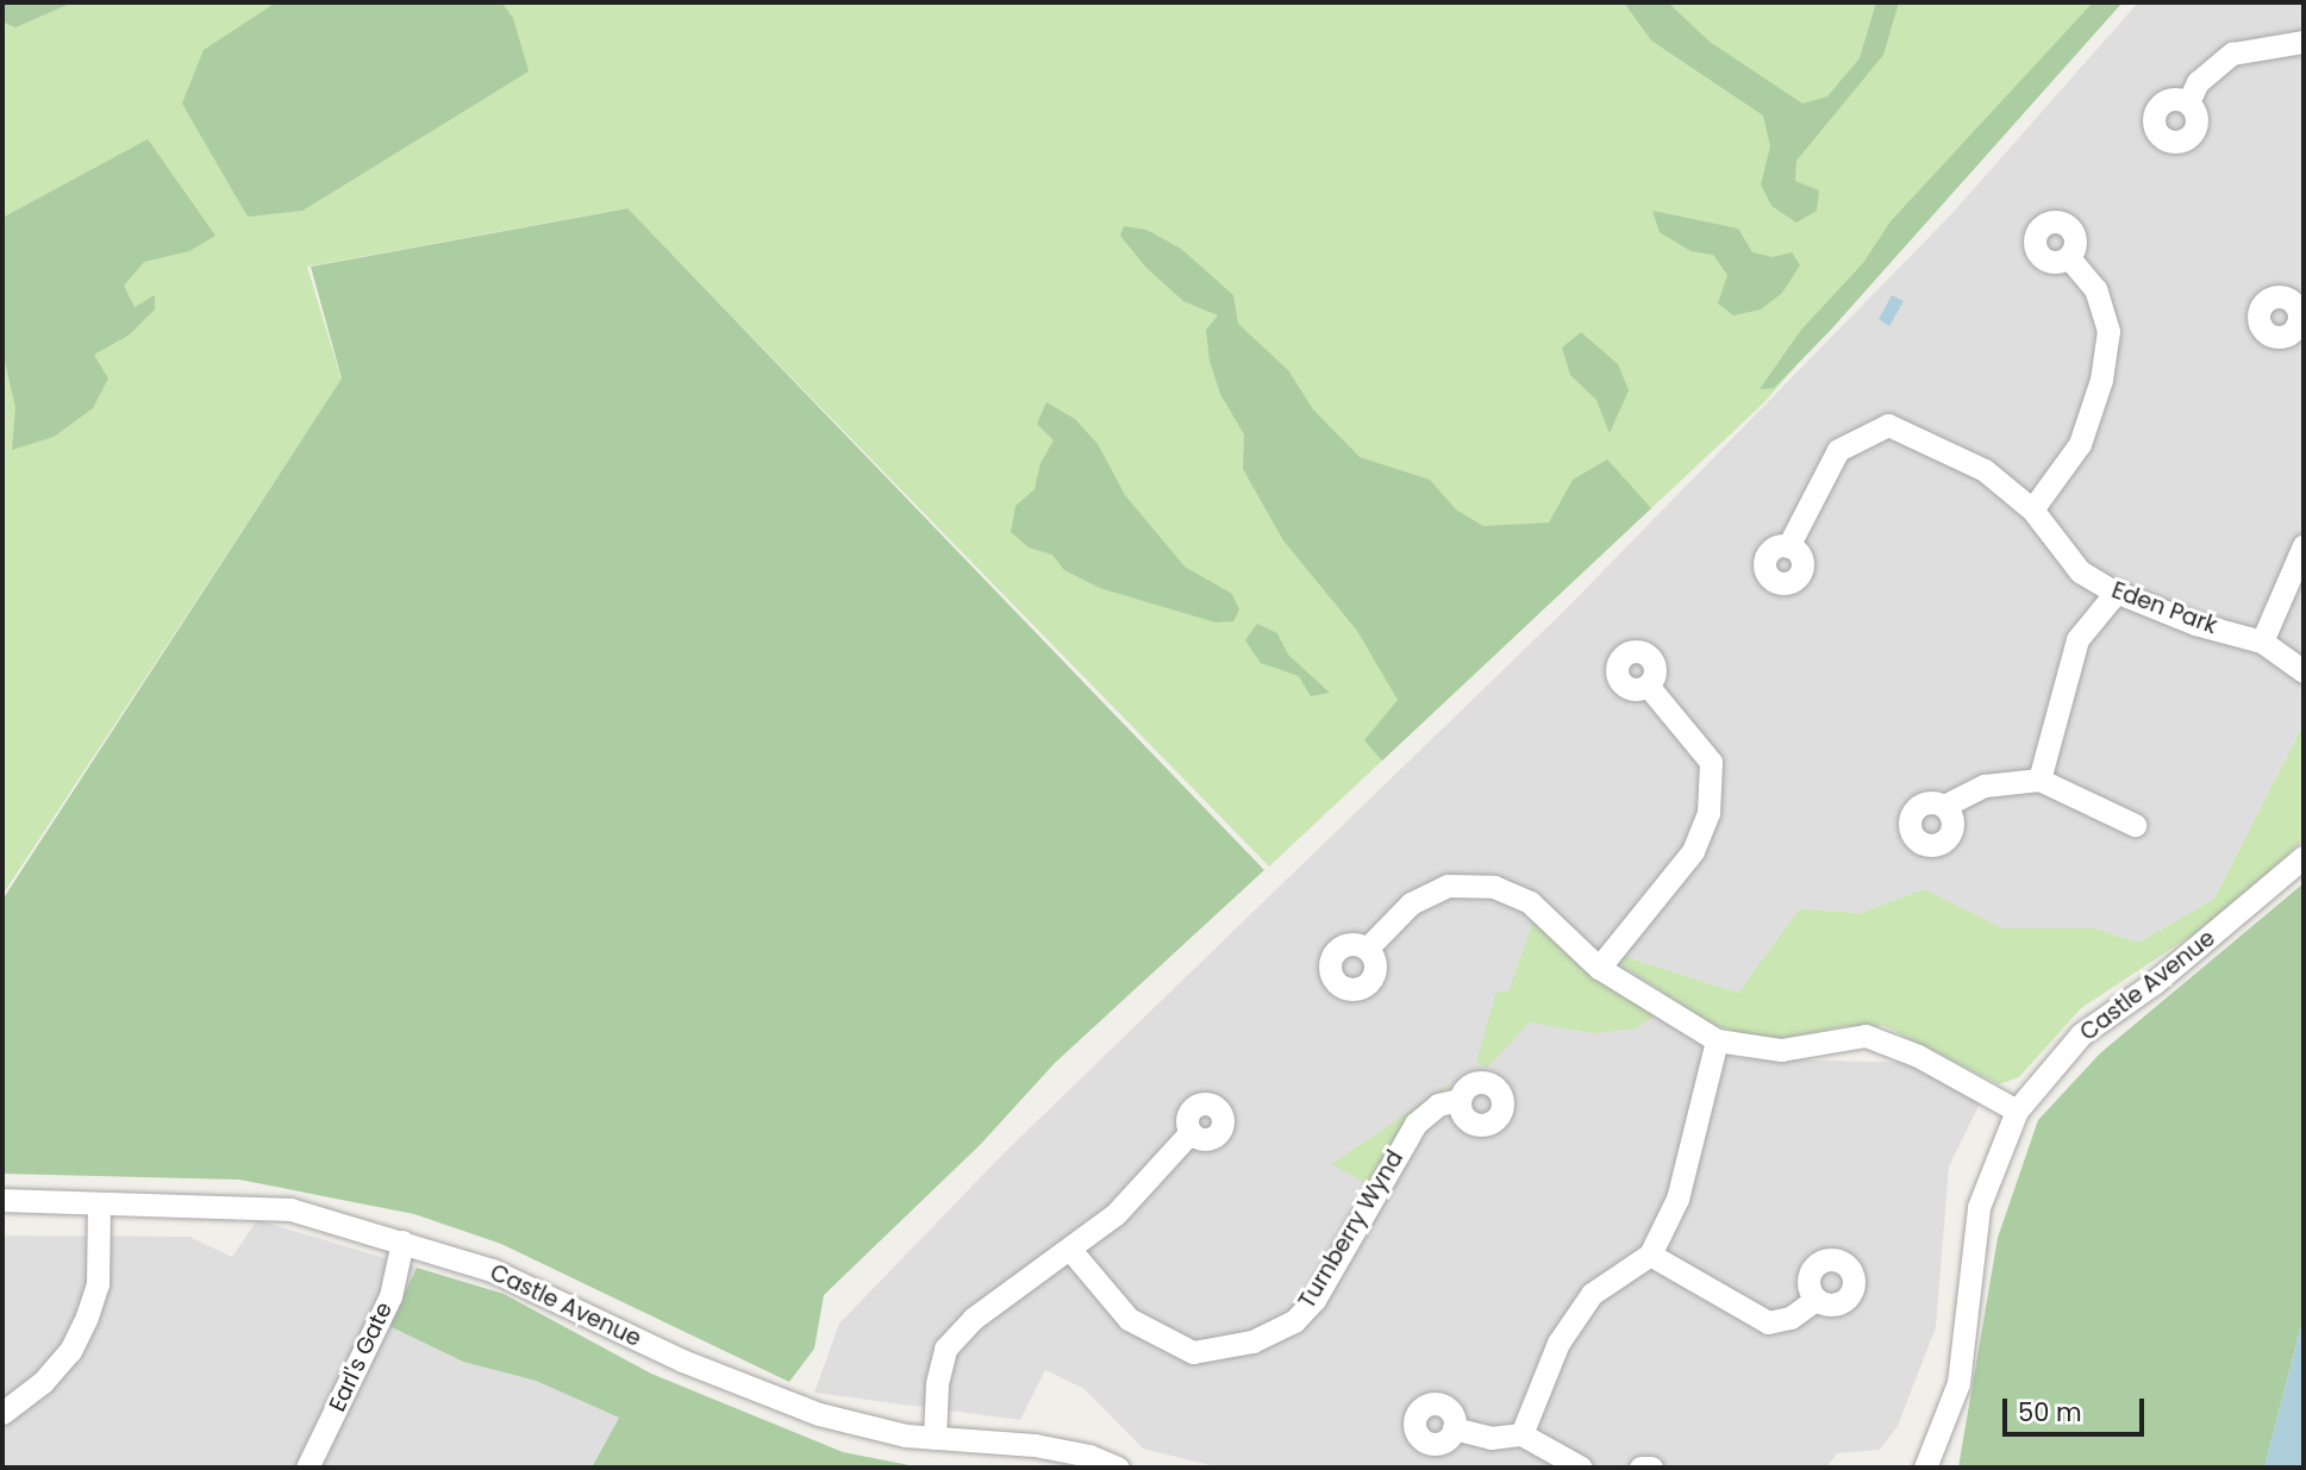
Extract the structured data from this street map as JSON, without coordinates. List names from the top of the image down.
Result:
{
  "streets": {
    "street": [
      "Eden Park",
      "Castle Avenue",
      "Turnberry Wynd",
      "Earl's Gate"
    ]
  },
  "crossings": [
    ["Castle Avenue", "Earl's Gate"]
  ],
  "scale_bar": "50 m"
}
